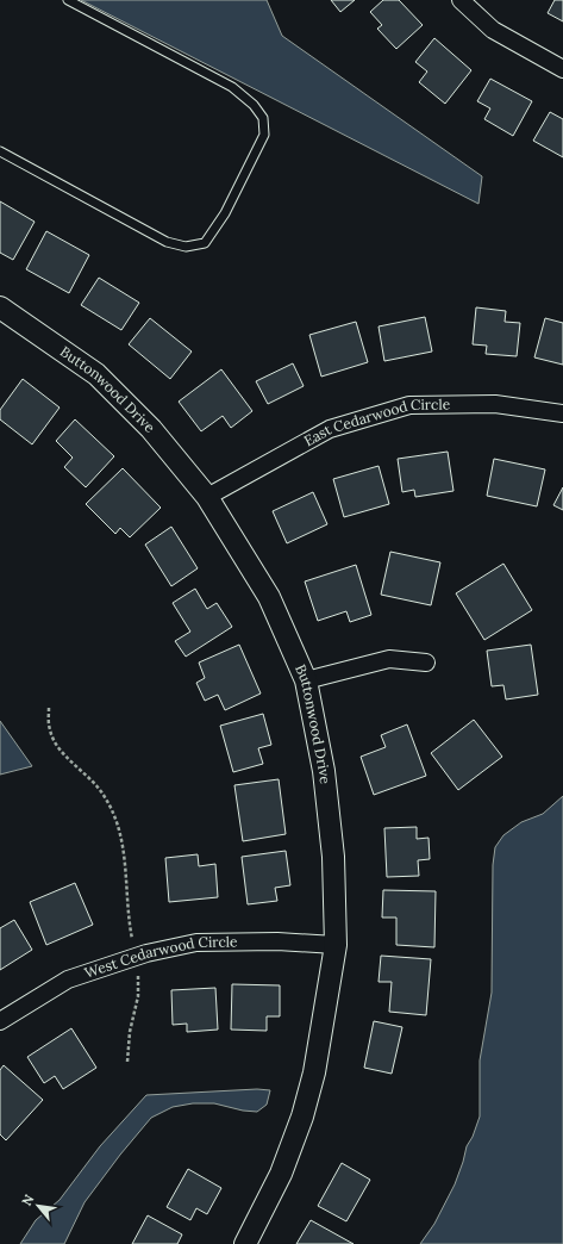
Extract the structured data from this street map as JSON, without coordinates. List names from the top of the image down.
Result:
{
  "streets": {
    "street": ["Buttonwood Drive", "East Cedarwood Circle", "West Cedarwood Circle"]
  },
  "crossings": [
    ["Buttonwood Drive", "East Cedarwood Circle"],
    ["Buttonwood Drive", "West Cedarwood Circle"]
  ],
  "north": "top left"
}
